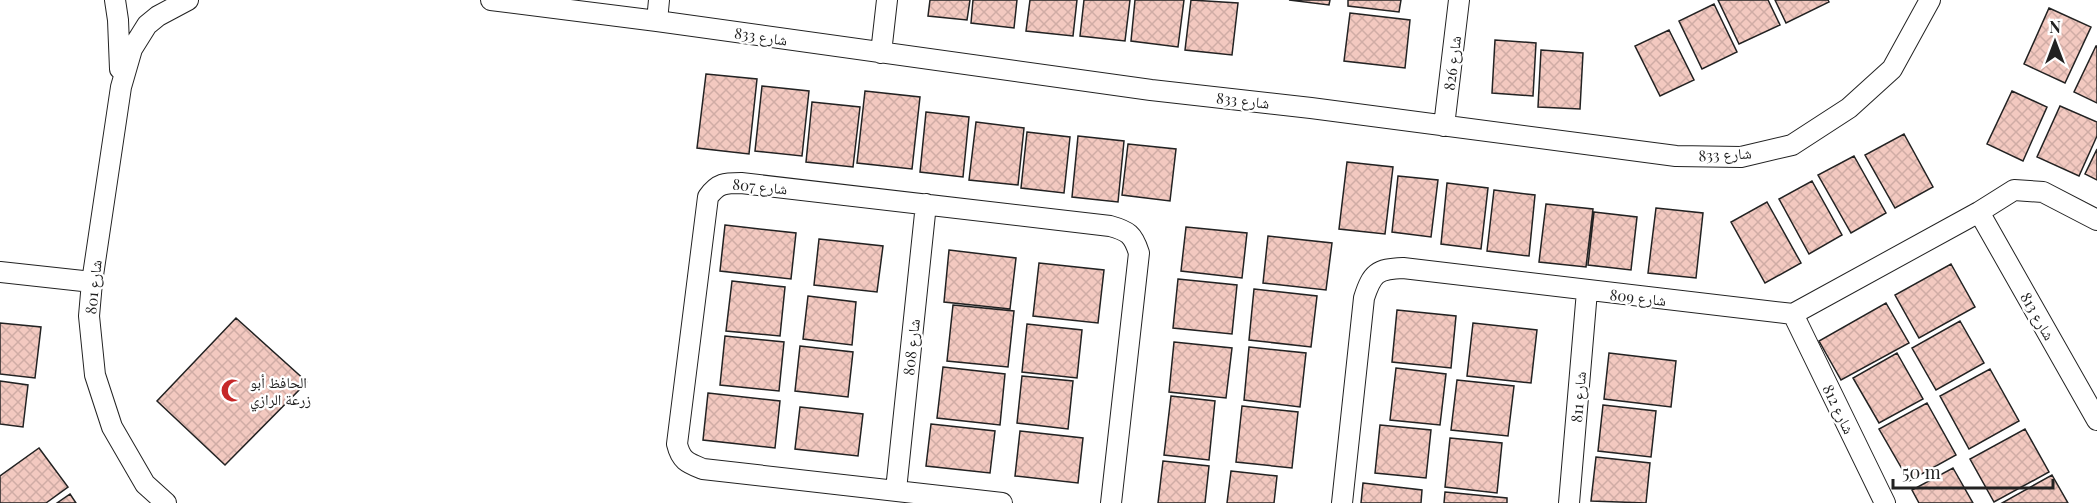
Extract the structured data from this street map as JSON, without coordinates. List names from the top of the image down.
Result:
{
  "streets": {
    "street": [
      "شارع 833",
      "شارع 826",
      "شارع 807",
      "شارع 801",
      "شارع 809",
      "شارع 813",
      "شارع 808",
      "شارع 811",
      "شارع 812"
    ]
  },
  "crossings": [
    ["شارع 833", "شارع 826"],
    ["شارع 807", "شارع 808"],
    ["شارع 809", "شارع 811"],
    ["شارع 809", "شارع 812"]
  ],
  "places": {
    "mosque": ["الحافظ أبو زرعة الرازي"]
  },
  "scale_bar": "50 m",
  "north": "top"
}
